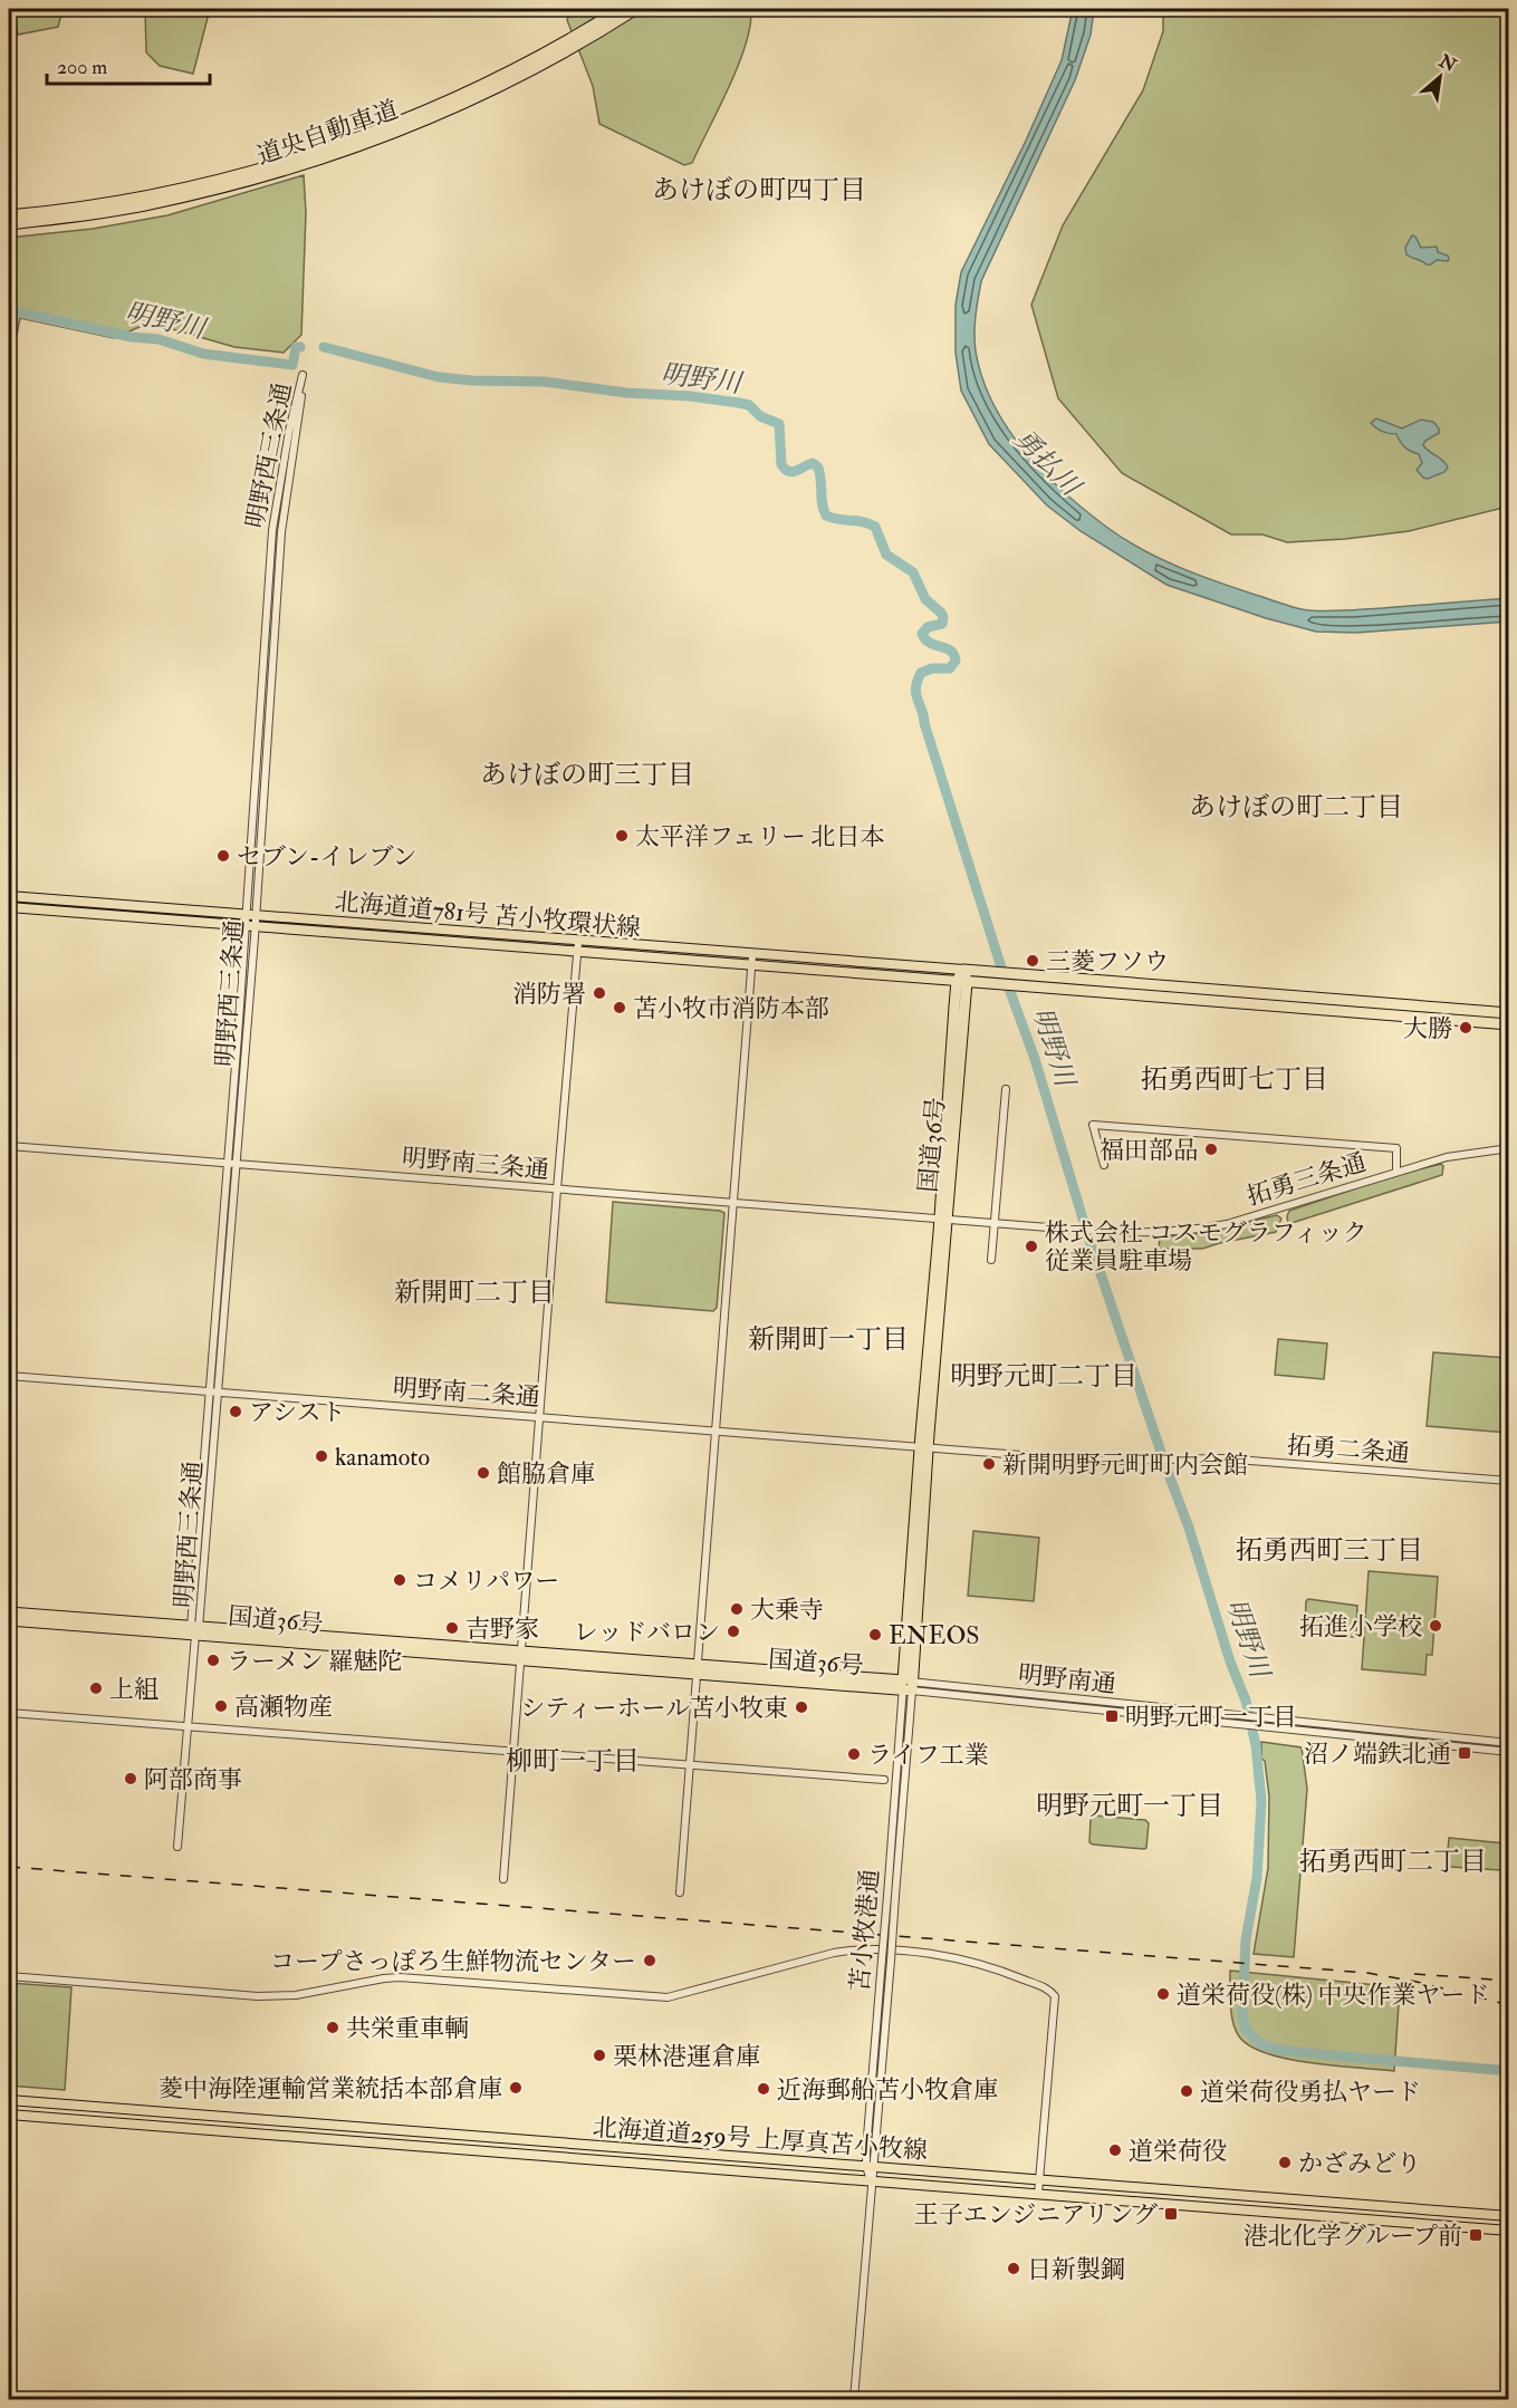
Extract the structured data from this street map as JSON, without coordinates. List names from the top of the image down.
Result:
{
  "streets": {
    "highway": ["道央自動車道", "国道36号"],
    "main road": ["北海道道781号 苫小牧環状線", "北海道道259号 上厚真苫小牧線"],
    "street": [
      "明野西三条通",
      "明野南三条通",
      "拓勇三条通",
      "明野南二条通",
      "拓勇二条通",
      "明野南通",
      "苫小牧港通"
    ]
  },
  "crossings": [
    ["明野西三条通", "北海道道781号 苫小牧環状線"],
    ["明野西三条通", "国道36号"],
    ["明野西三条通", "明野南三条通"],
    ["明野西三条通", "明野南二条通"],
    ["北海道道781号 苫小牧環状線", "国道36号"],
    ["国道36号", "明野南三条通"],
    ["国道36号", "明野南二条通"],
    ["国道36号", "拓勇二条通"],
    ["国道36号", "明野南通"],
    ["国道36号", "苫小牧港通"],
    ["明野南二条通", "拓勇二条通"],
    ["明野南通", "苫小牧港通"],
    ["苫小牧港通", "北海道道259号 上厚真苫小牧線"]
  ],
  "districts": [
    "あけぼの町四丁目",
    "あけぼの町三丁目",
    "あけぼの町二丁目",
    "拓勇西町七丁目",
    "新開町二丁目",
    "新開町一丁目",
    "明野元町二丁目",
    "拓勇西町三丁目",
    "柳町一丁目",
    "明野元町一丁目",
    "拓勇西町二丁目"
  ],
  "water": ["明野川", "勇払川"],
  "places": {
    "other": [
      "太平洋フェリー 北日本",
      "セブン-イレブン",
      "三菱フソウ",
      "消防署",
      "苫小牧市消防本部",
      "大勝",
      "福田部品",
      "株式会社 コスモグラフィック 従業員駐車場",
      "アシスト",
      "kanamoto",
      "新開明野元町町内会館",
      "館脇倉庫",
      "コメリパワー",
      "大乗寺",
      "拓進小学校",
      "吉野家",
      "レッドバロン",
      "ENEOS",
      "ラーメン 羅魅陀",
      "上組",
      "高瀬物産",
      "シティーホール苫小牧東",
      "ライフ工業",
      "阿部商事",
      "コープさっぽろ生鮮物流センター",
      "道栄荷役(株) 中央作業ヤード",
      "共栄重車輌",
      "栗林港運倉庫",
      "菱中海陸運輸営業統括本部倉庫",
      "近海郵船苫小牧倉庫",
      "道栄荷役勇払ヤード",
      "道栄荷役",
      "かざみどり",
      "日新製鋼"
    ],
    "transit": [
      "明野元町一丁目",
      "沼ノ端鉄北通",
      "王子エンジニアリング",
      "港北化学グループ前"
    ]
  },
  "scale_bar": "200 m",
  "north": "top right"
}
